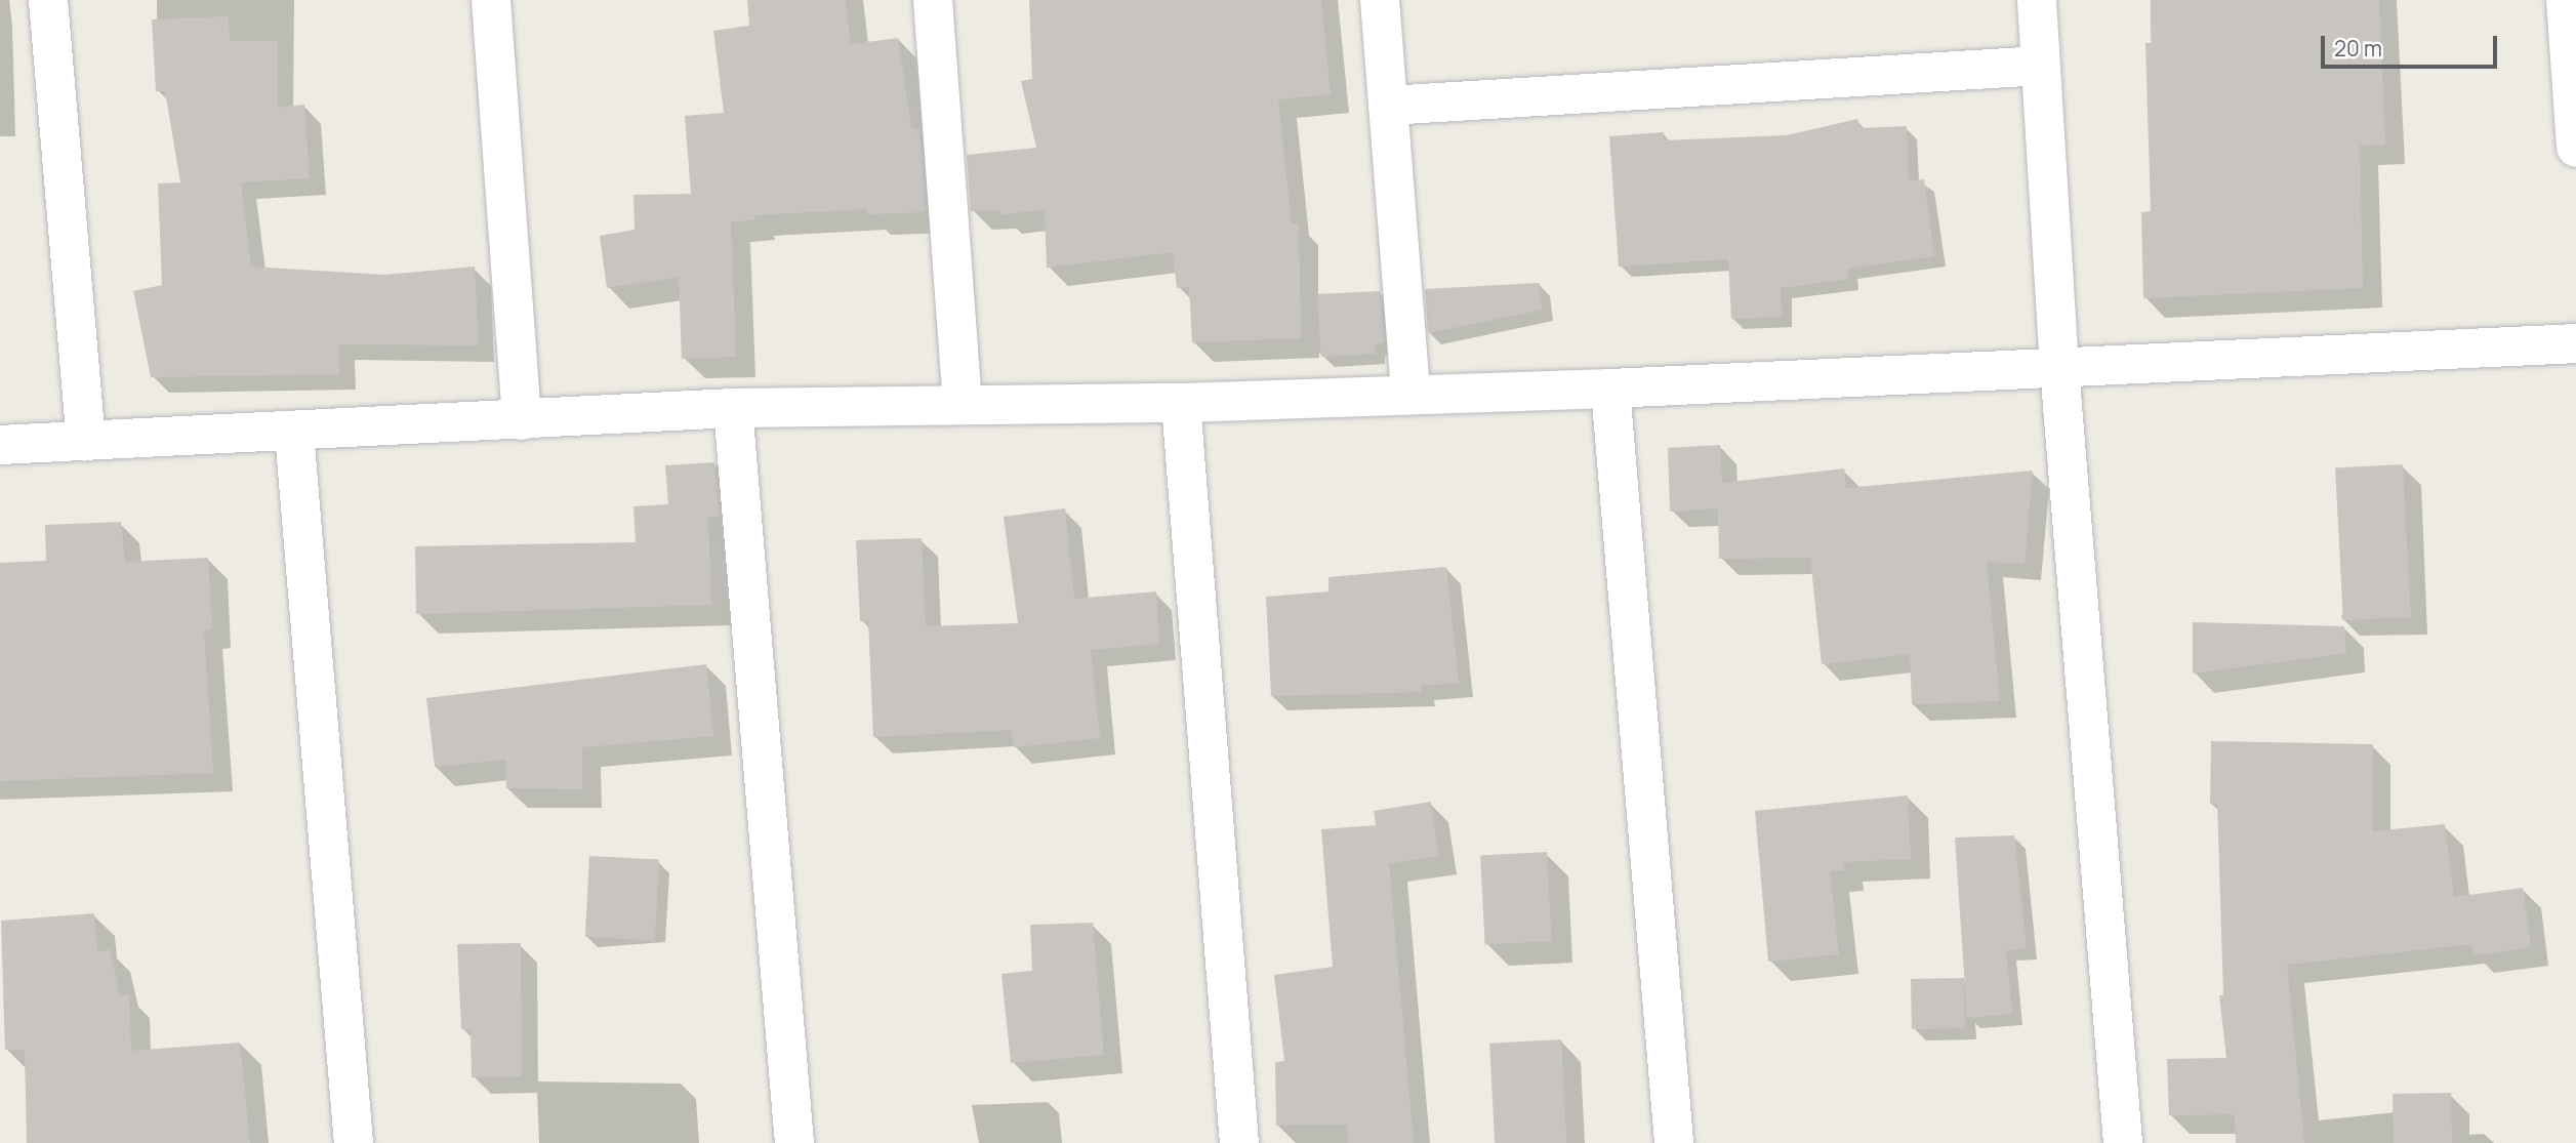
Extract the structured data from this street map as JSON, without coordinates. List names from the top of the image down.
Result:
{
  "scale_bar": "20 m"
}
